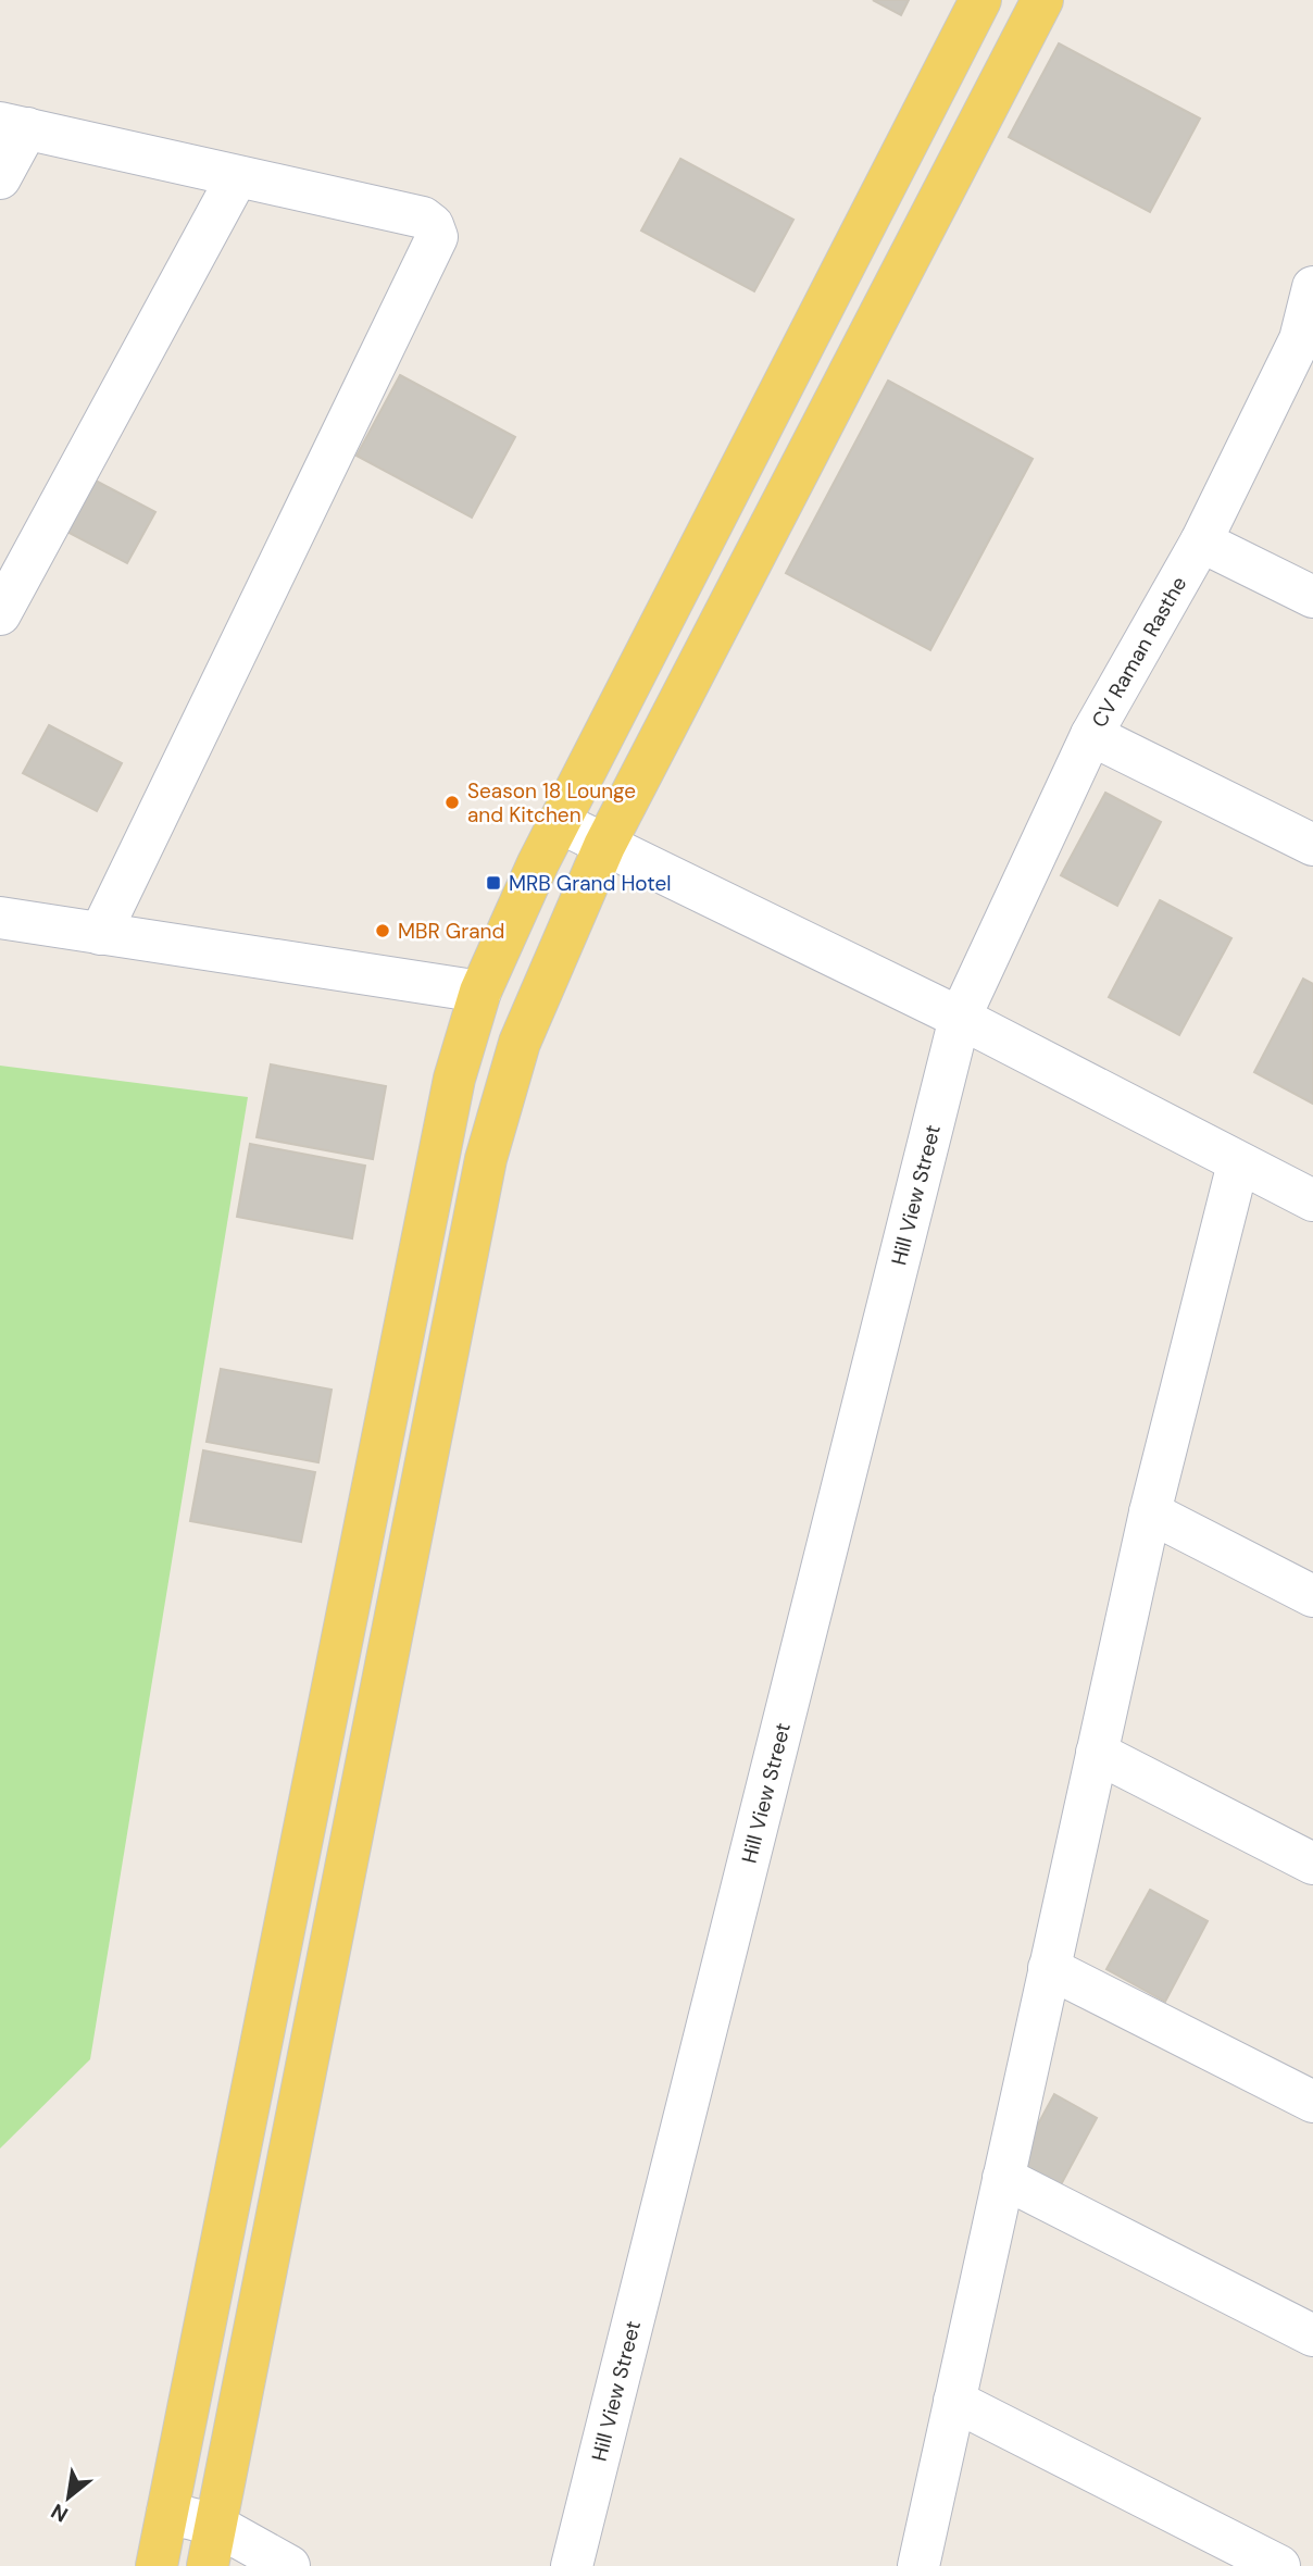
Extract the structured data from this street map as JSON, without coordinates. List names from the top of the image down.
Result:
{
  "streets": {
    "street": ["CV Raman Rasthe", "Hill View Street"]
  },
  "crossings": [
    ["CV Raman Rasthe", "Hill View Street"]
  ],
  "places": {
    "other": ["Season 18 Lounge and Kitchen", "MBR Grand"],
    "transit": ["MRB Grand Hotel"]
  },
  "north": "bottom left"
}
